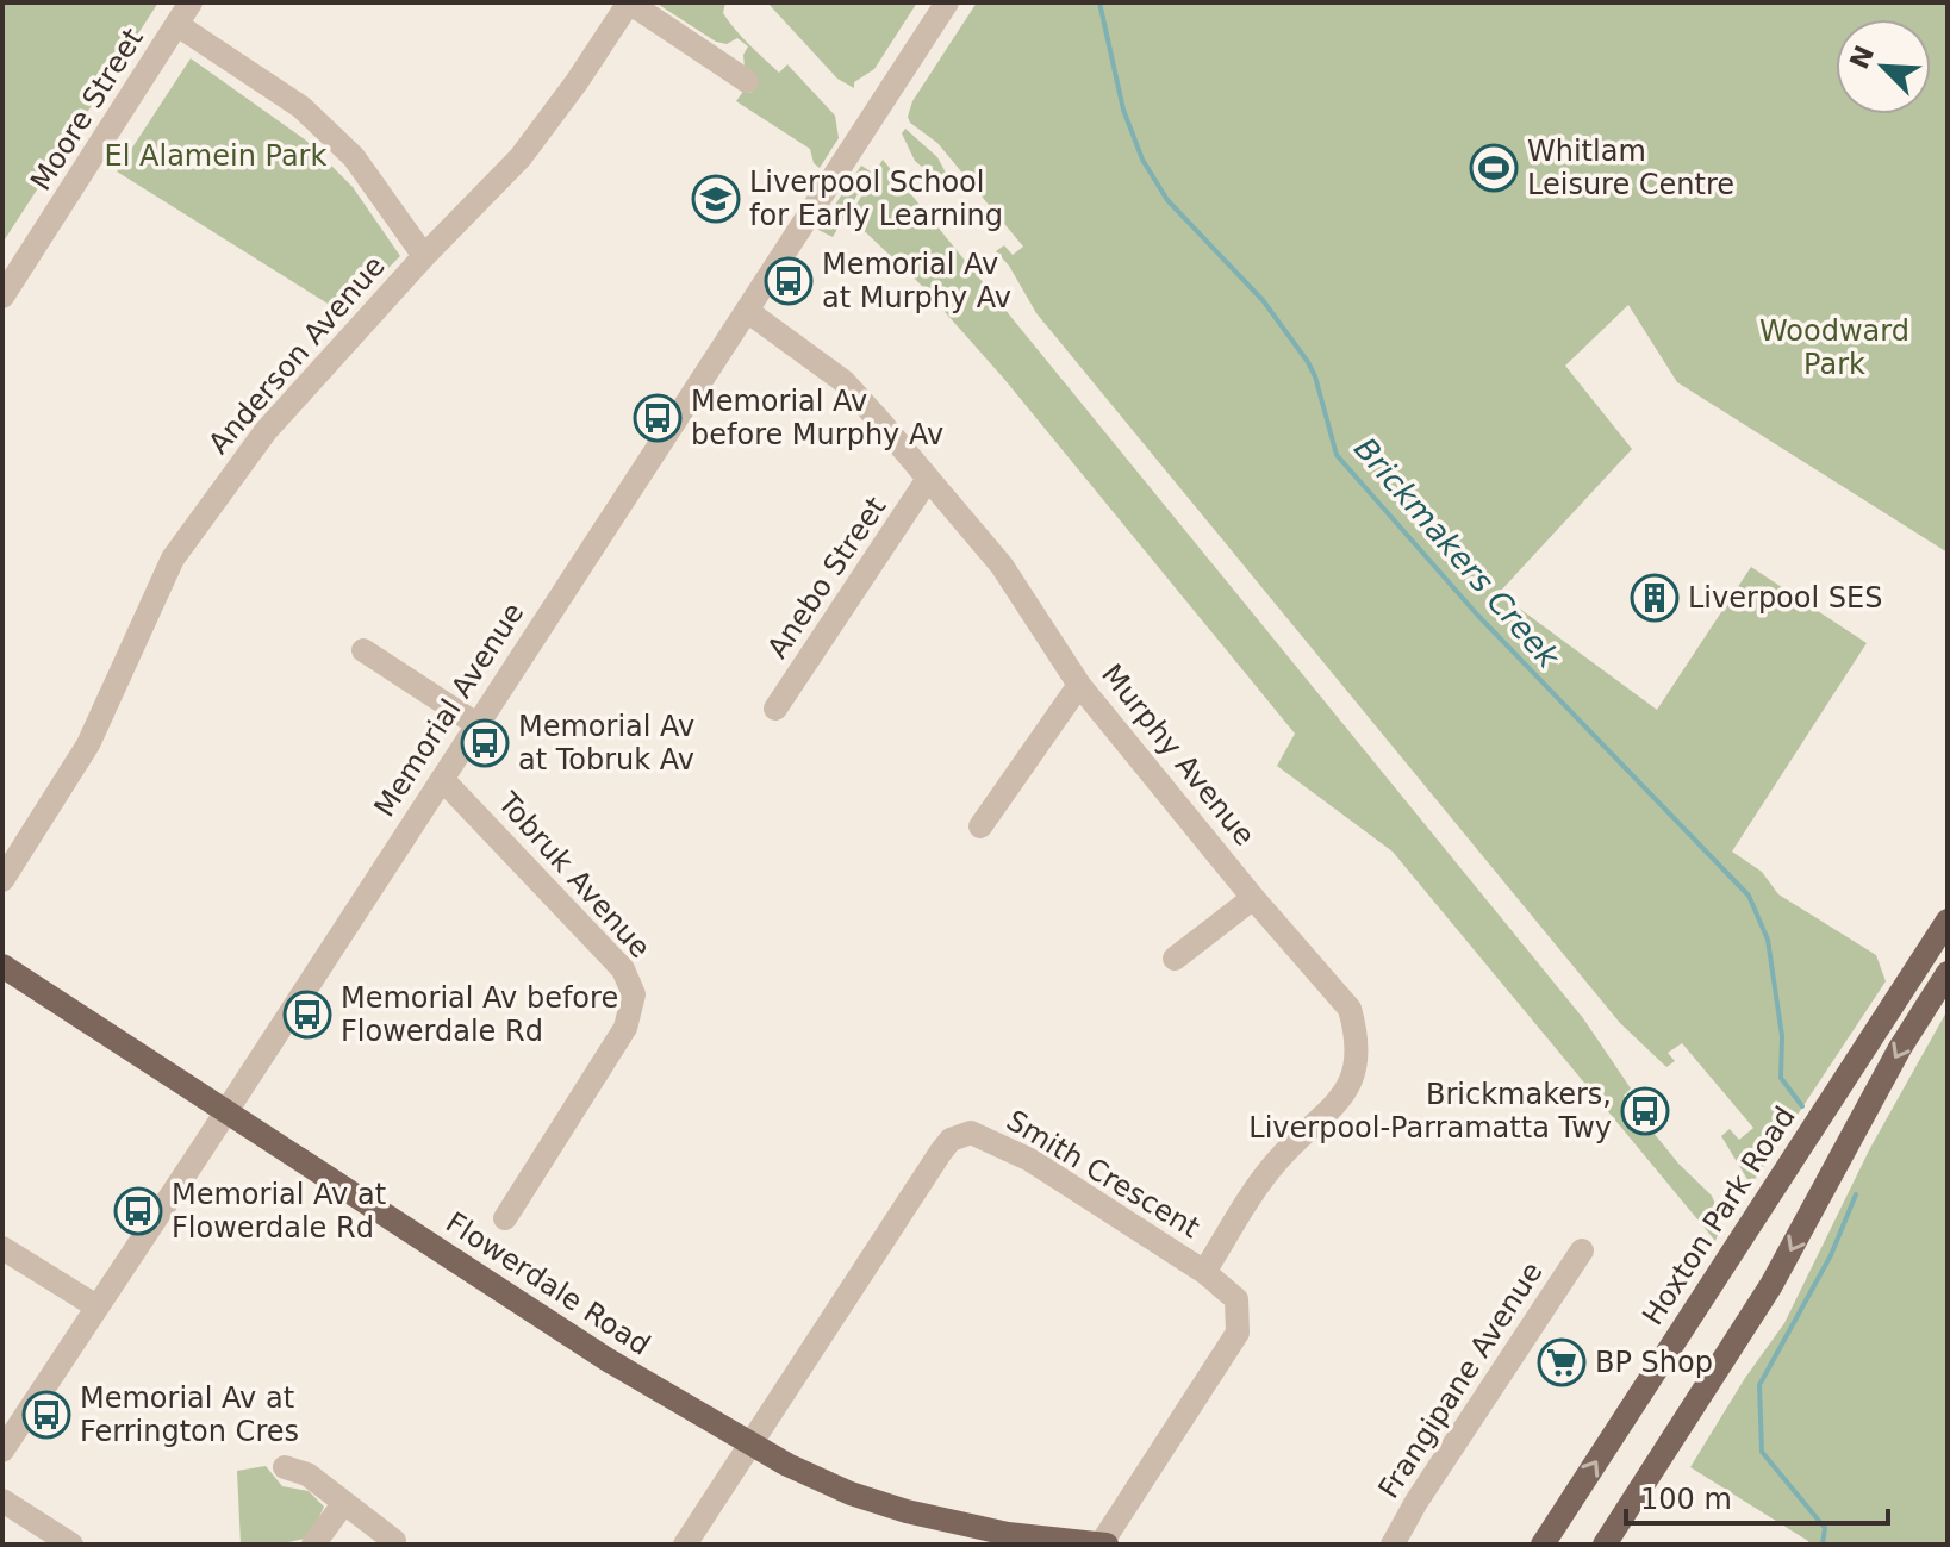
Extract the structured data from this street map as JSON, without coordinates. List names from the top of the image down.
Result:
{
  "streets": {
    "main road": ["Hoxton Park Road", "Flowerdale Road"],
    "street": [
      "Moore Street",
      "Anderson Avenue",
      "Anebo Street",
      "Memorial Avenue",
      "Murphy Avenue",
      "Tobruk Avenue",
      "Smith Crescent",
      "Frangipane Avenue"
    ]
  },
  "crossings": [
    ["Anebo Street", "Murphy Avenue"],
    ["Memorial Avenue", "Murphy Avenue"],
    ["Memorial Avenue", "Tobruk Avenue"],
    ["Memorial Avenue", "Flowerdale Road"],
    ["Murphy Avenue", "Smith Crescent"],
    ["Smith Crescent", "Flowerdale Road"]
  ],
  "water": ["Brickmakers Creek"],
  "parks": ["El Alamein Park", "Woodward Park"],
  "places": {
    "sports": ["Whitlam Leisure Centre"],
    "school or university": ["Liverpool School for Early Learning"],
    "bus stop": [
      "Memorial Av at Murphy Av",
      "Memorial Av before Murphy Av",
      "Memorial Av at Tobruk Av",
      "Memorial Av before Flowerdale Rd",
      "Brickmakers, Liverpool-Parramatta Twy",
      "Memorial Av at Flowerdale Rd",
      "Memorial Av at Ferrington Cres"
    ],
    "building": ["Liverpool SES"],
    "supermarket": ["BP Shop"]
  },
  "scale_bar": "100 m",
  "north": "top left"
}
